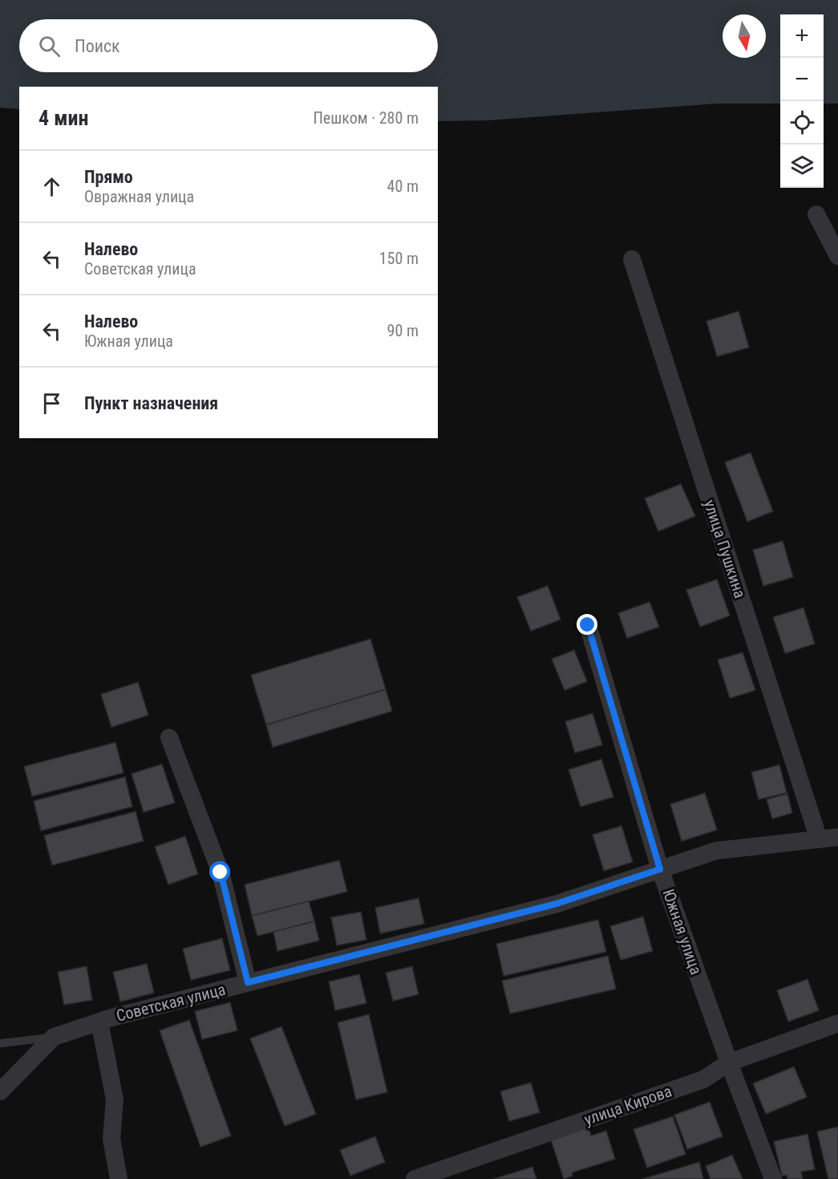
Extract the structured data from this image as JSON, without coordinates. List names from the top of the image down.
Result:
{
  "streets": {
    "street": [
      "улица Пушкина",
      "Южная улица",
      "Советская улица",
      "улица Кирова"
    ]
  },
  "crossings": [
    ["улица Пушкина", "Советская улица"],
    ["Южная улица", "Советская улица"],
    ["Южная улица", "улица Кирова"]
  ],
  "north": "bottom",
  "page": {
    "map_buttons": ["+", "−"],
    "search": "Поиск",
    "heading": ["4 мин", "Пешком · 280 m"],
    "list": [
      ["Прямо", "Овражная улица", "40 m"],
      ["Налево", "Советская улица", "150 m"],
      ["Налево", "Южная улица", "90 m"],
      "Пункт назначения"
    ]
  }
}
